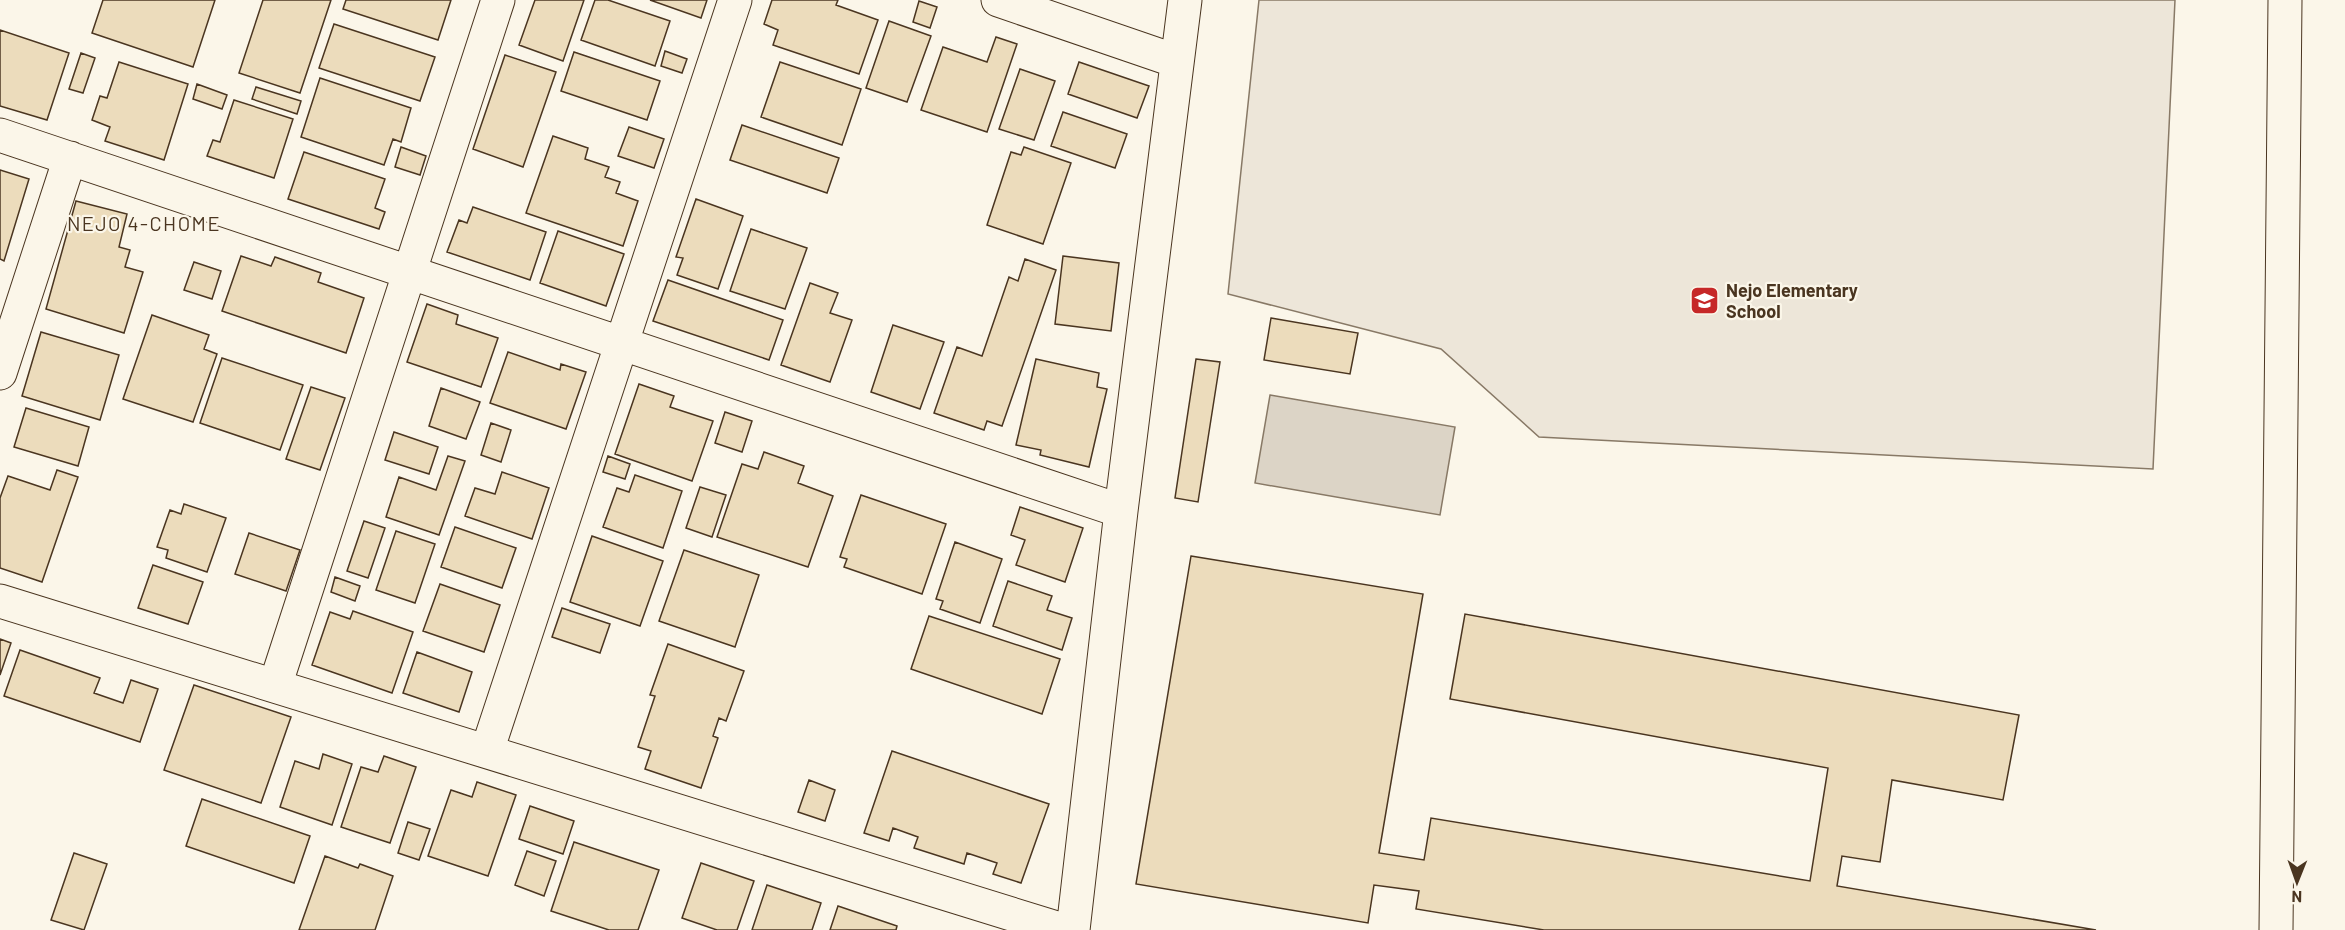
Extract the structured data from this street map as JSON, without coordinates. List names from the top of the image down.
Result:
{
  "districts": ["NEJO 4-CHOME"],
  "places": {
    "school or university": ["Nejo Elementary School"]
  },
  "north": "bottom"
}
